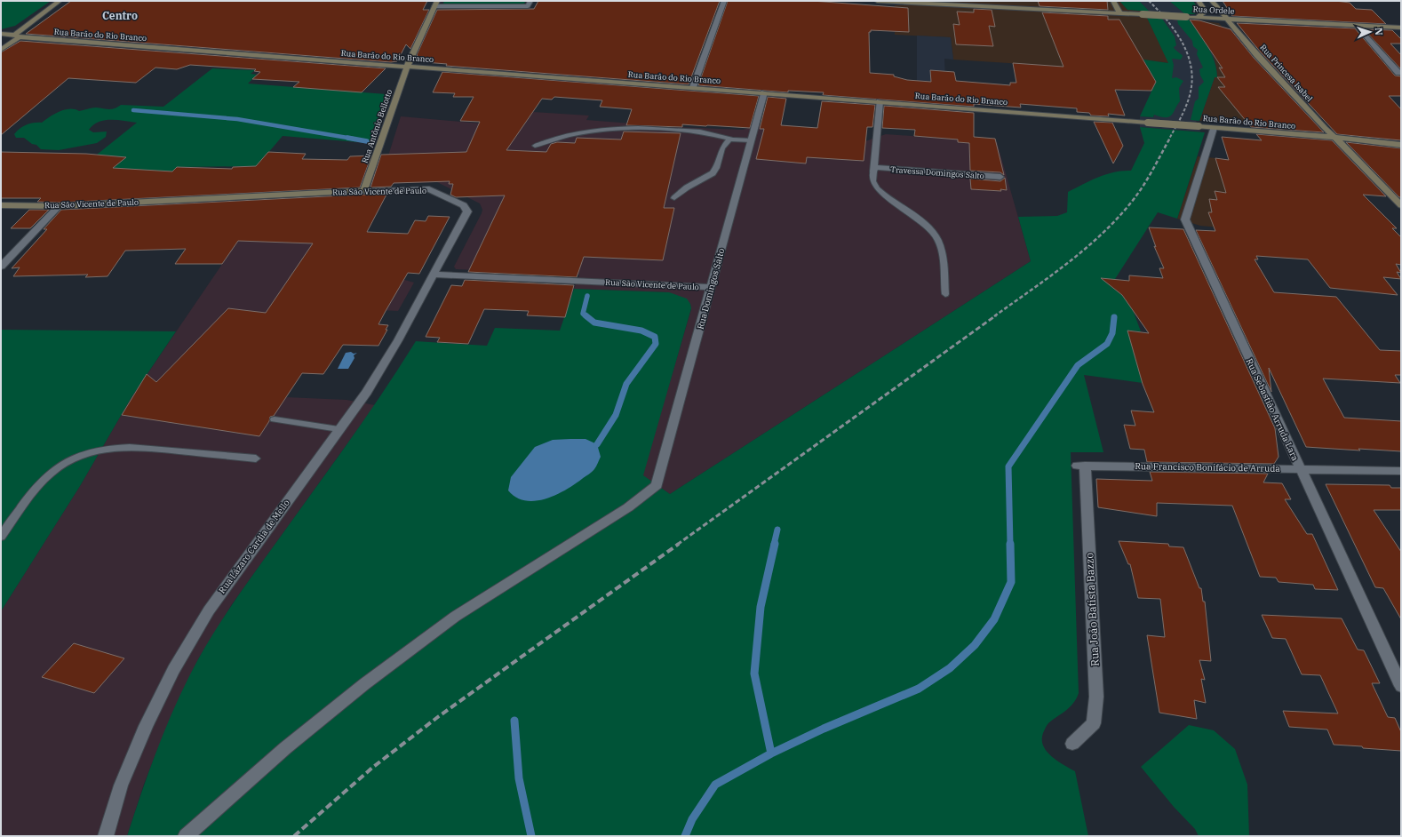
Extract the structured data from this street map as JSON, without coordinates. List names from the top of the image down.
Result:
{
  "streets": {
    "main road": [
      "Rua Ordele",
      "Rua Barão do Rio Branco",
      "Rua Princesa Isabel",
      "Rua Antônio Bellotto",
      "Rua São Vicente de Paulo"
    ],
    "street": [
      "Travessa Domingos Salto",
      "Rua Domingos Salto",
      "Rua Sebastião Arruda Lara",
      "Rua Francisco Bonifácio de Arruda",
      "Rua Lázaro Cardia de Mello",
      "Rua João Batista Bazzo"
    ]
  },
  "crossings": [
    ["Rua Ordele", "Rua Princesa Isabel"],
    ["Rua Barão do Rio Branco", "Rua Princesa Isabel"],
    ["Rua Barão do Rio Branco", "Rua Antônio Bellotto"],
    ["Rua Barão do Rio Branco", "Rua Domingos Salto"],
    ["Rua Barão do Rio Branco", "Rua Sebastião Arruda Lara"],
    ["Rua Antônio Bellotto", "Rua São Vicente de Paulo"],
    ["Rua São Vicente de Paulo", "Rua Domingos Salto"],
    ["Rua São Vicente de Paulo", "Rua Lázaro Cardia de Mello"],
    ["Rua Sebastião Arruda Lara", "Rua Francisco Bonifácio de Arruda"],
    ["Rua Francisco Bonifácio de Arruda", "Rua João Batista Bazzo"]
  ],
  "districts": ["Centro"],
  "north": "right"
}
